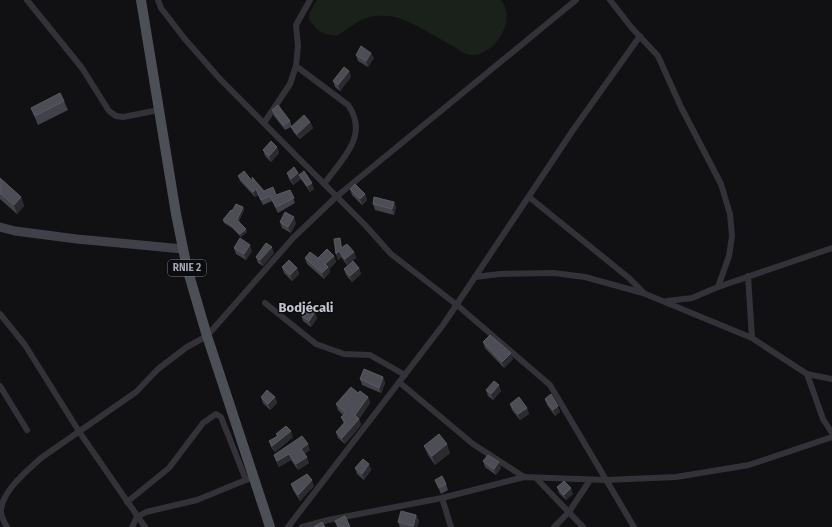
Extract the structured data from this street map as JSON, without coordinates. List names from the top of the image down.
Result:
{
  "streets": {
    "main road": ["RNIE 2"]
  },
  "districts": ["Bodjécali"]
}
